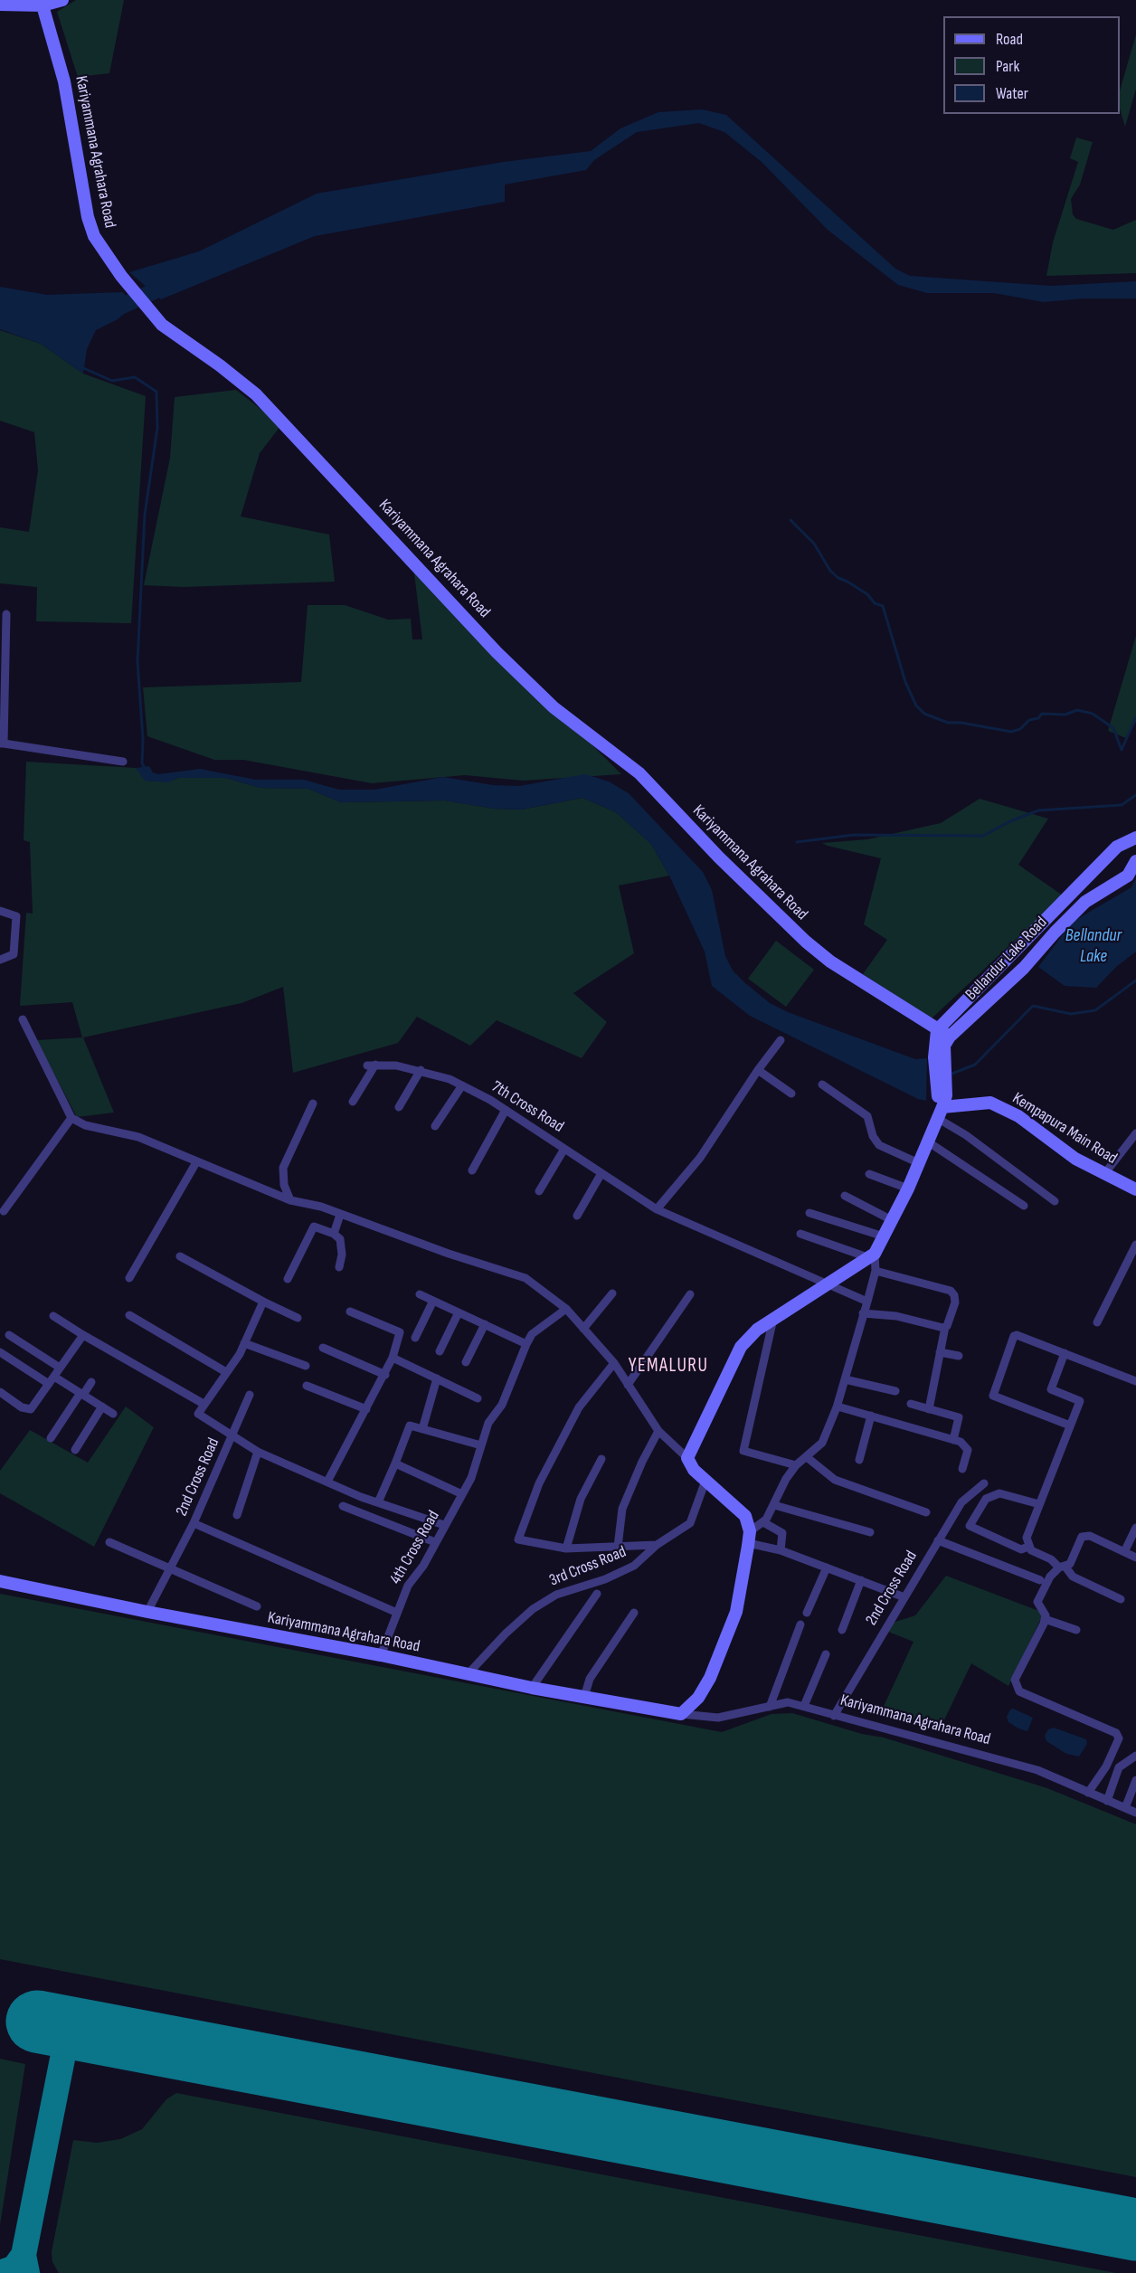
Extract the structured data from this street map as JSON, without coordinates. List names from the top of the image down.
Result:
{
  "streets": {
    "street": [
      "Kariyammana Agrahara Road",
      "Bellandur Lake Road",
      "7th Cross Road",
      "Kempapura Main Road",
      "2nd Cross Road",
      "4th Cross Road",
      "3rd Cross Road"
    ]
  },
  "crossings": [
    ["Kariyammana Agrahara Road", "Bellandur Lake Road"],
    ["Kariyammana Agrahara Road", "2nd Cross Road"],
    ["Kariyammana Agrahara Road", "4th Cross Road"],
    ["Kariyammana Agrahara Road", "3rd Cross Road"]
  ],
  "districts": ["YEMALURU"],
  "water": ["Bellandur Lake"],
  "legend": ["Road", "Park", "Water"]
}
